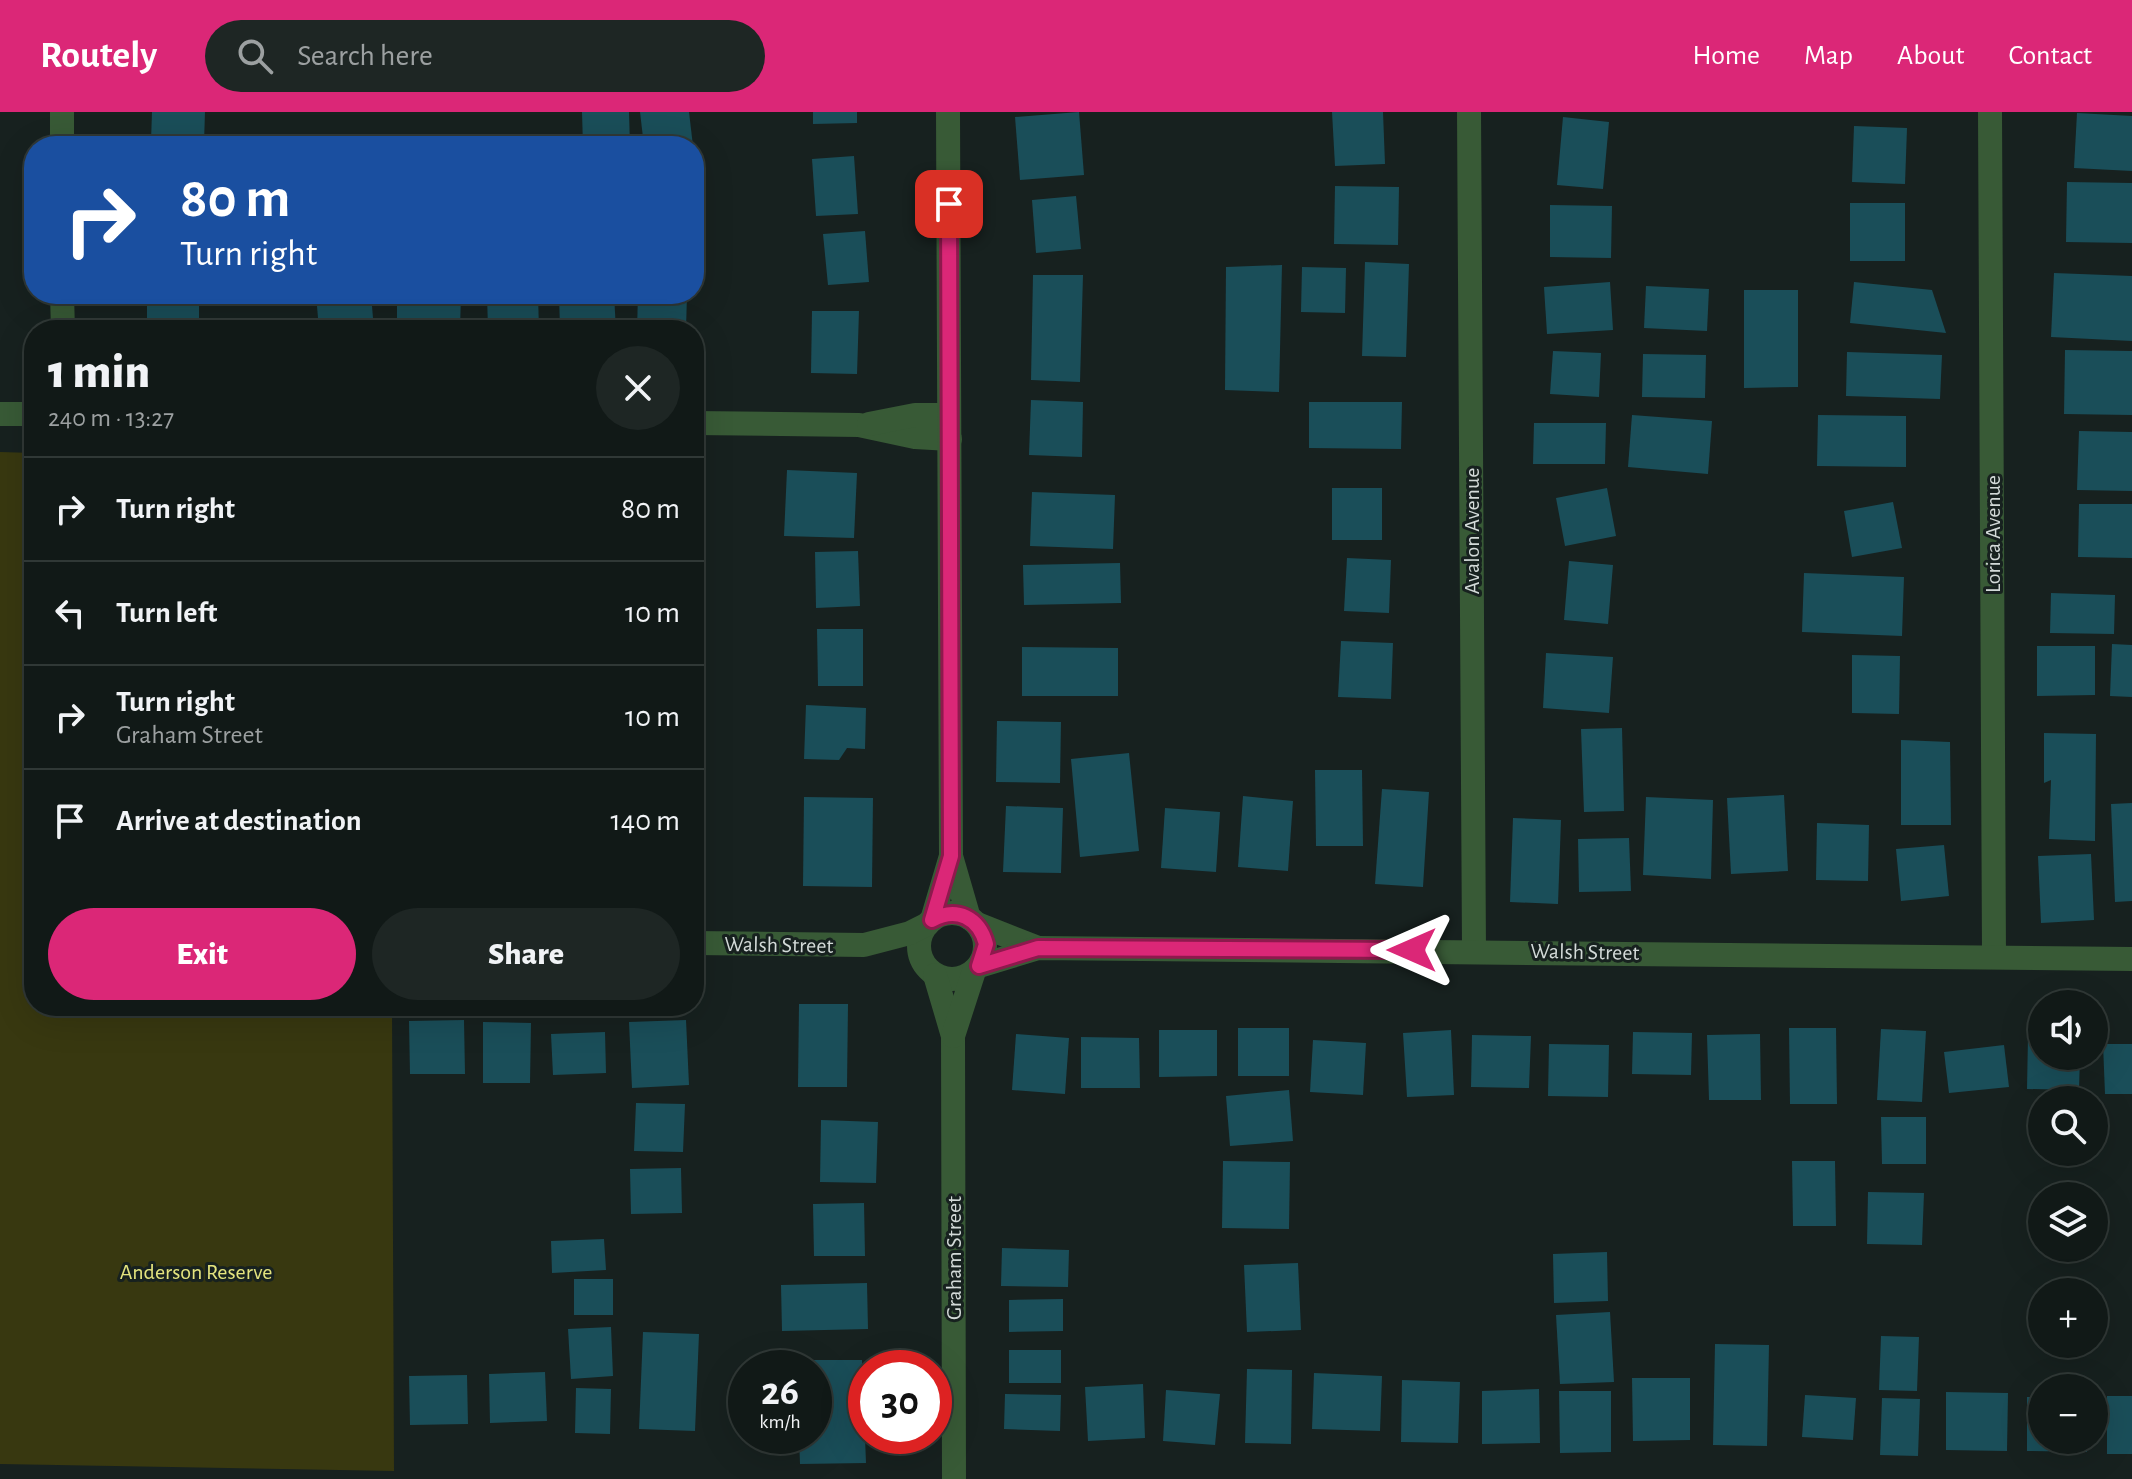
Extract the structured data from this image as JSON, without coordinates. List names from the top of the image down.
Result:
{
  "streets": {
    "street": [
      "Avalon Avenue",
      "Lorica Avenue",
      "Walsh Street",
      "Graham Street"
    ]
  },
  "crossings": [
    ["Avalon Avenue", "Walsh Street"],
    ["Lorica Avenue", "Walsh Street"],
    ["Walsh Street", "Graham Street"]
  ],
  "parks": ["Anderson Reserve"],
  "page": {
    "header": "Routely",
    "search": "Search here",
    "nav": [
      "Home",
      "Map",
      "About",
      "Contact"
    ],
    "turn": ["80 m", "Turn right"],
    "heading": ["1 min", "240 m · 13:27"],
    "list": [
      {
        "name": "Turn right",
        "value": "80 m"
      },
      {
        "name": "Turn left",
        "value": "10 m"
      },
      {
        "name": "Turn right",
        "note": "Graham Street",
        "value": "10 m"
      },
      {
        "name": "Arrive at destination",
        "value": "140 m"
      }
    ],
    "buttons": ["Exit", "Share"],
    "map_buttons": ["+", "−"],
    "speed": "26 km/h",
    "limit": "30"
  }
}
